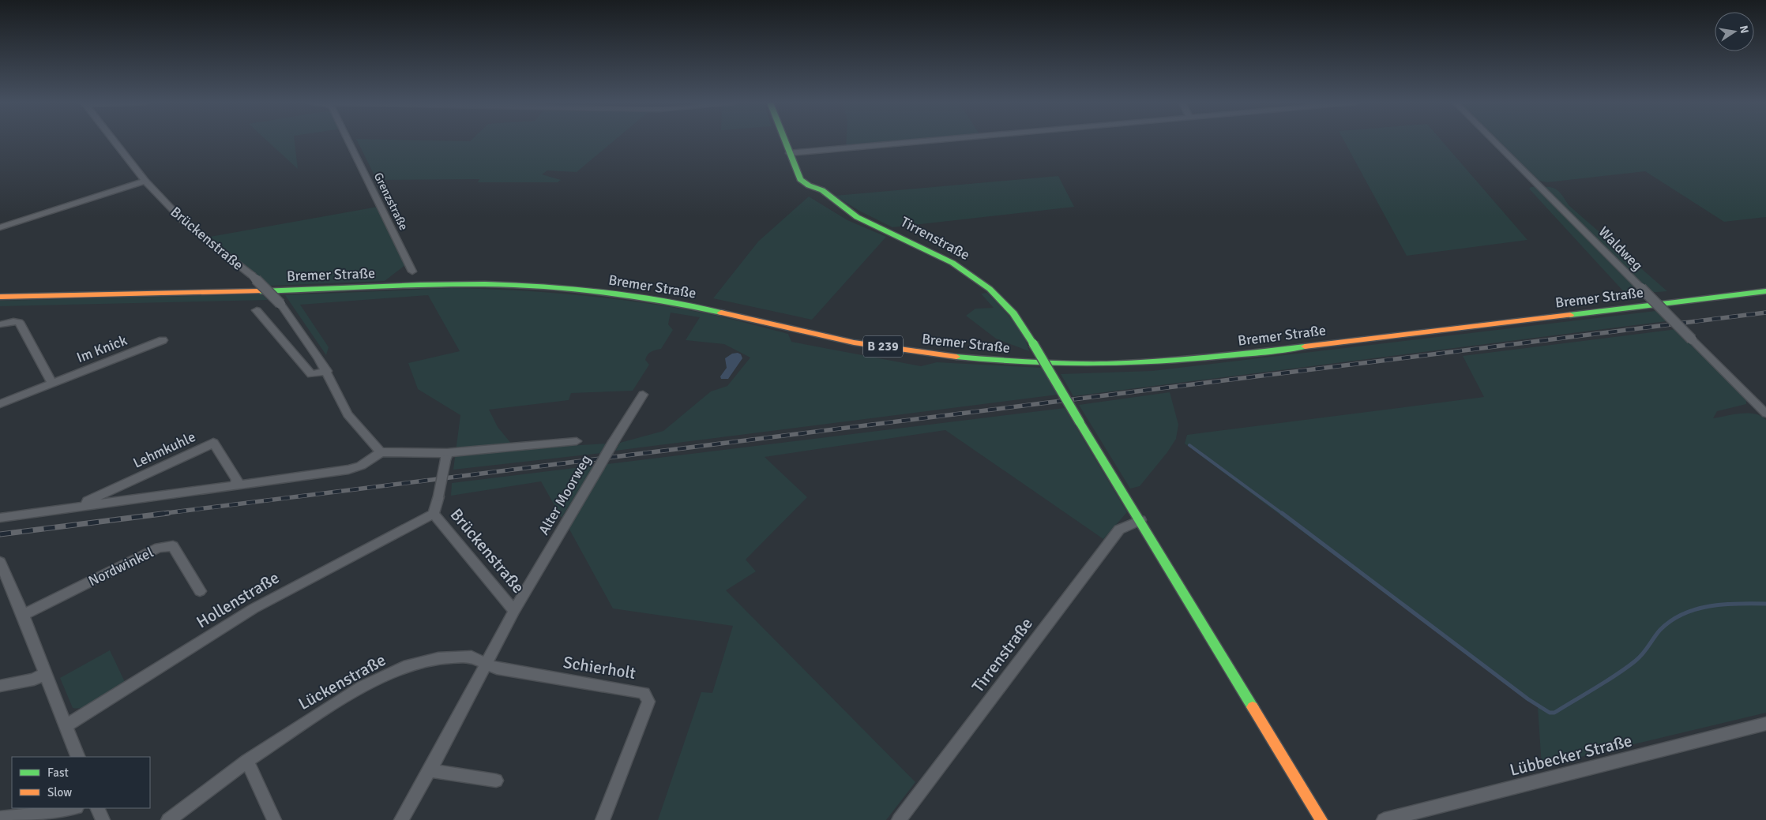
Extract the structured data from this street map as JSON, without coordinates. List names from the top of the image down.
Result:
{
  "streets": {
    "main road": ["Tirrenstraße", "Bremer Straße", "B 239"],
    "street": [
      "Grenzstraße",
      "Brückenstraße",
      "Waldweg",
      "Im Knick",
      "Lehmkuhle",
      "Alter Moorweg",
      "Nordwinkel",
      "Hollenstraße",
      "Schierholt",
      "Lückenstraße",
      "Lübbecker Straße"
    ]
  },
  "crossings": [
    ["Brückenstraße", "Lehmkuhle"],
    ["Brückenstraße", "Alter Moorweg"],
    ["Brückenstraße", "Hollenstraße"],
    ["Brückenstraße", "Schierholt"],
    ["Brückenstraße", "Lückenstraße"],
    ["Schierholt", "Lückenstraße"]
  ],
  "legend": ["Fast", "Slow"],
  "north": "right"
}
